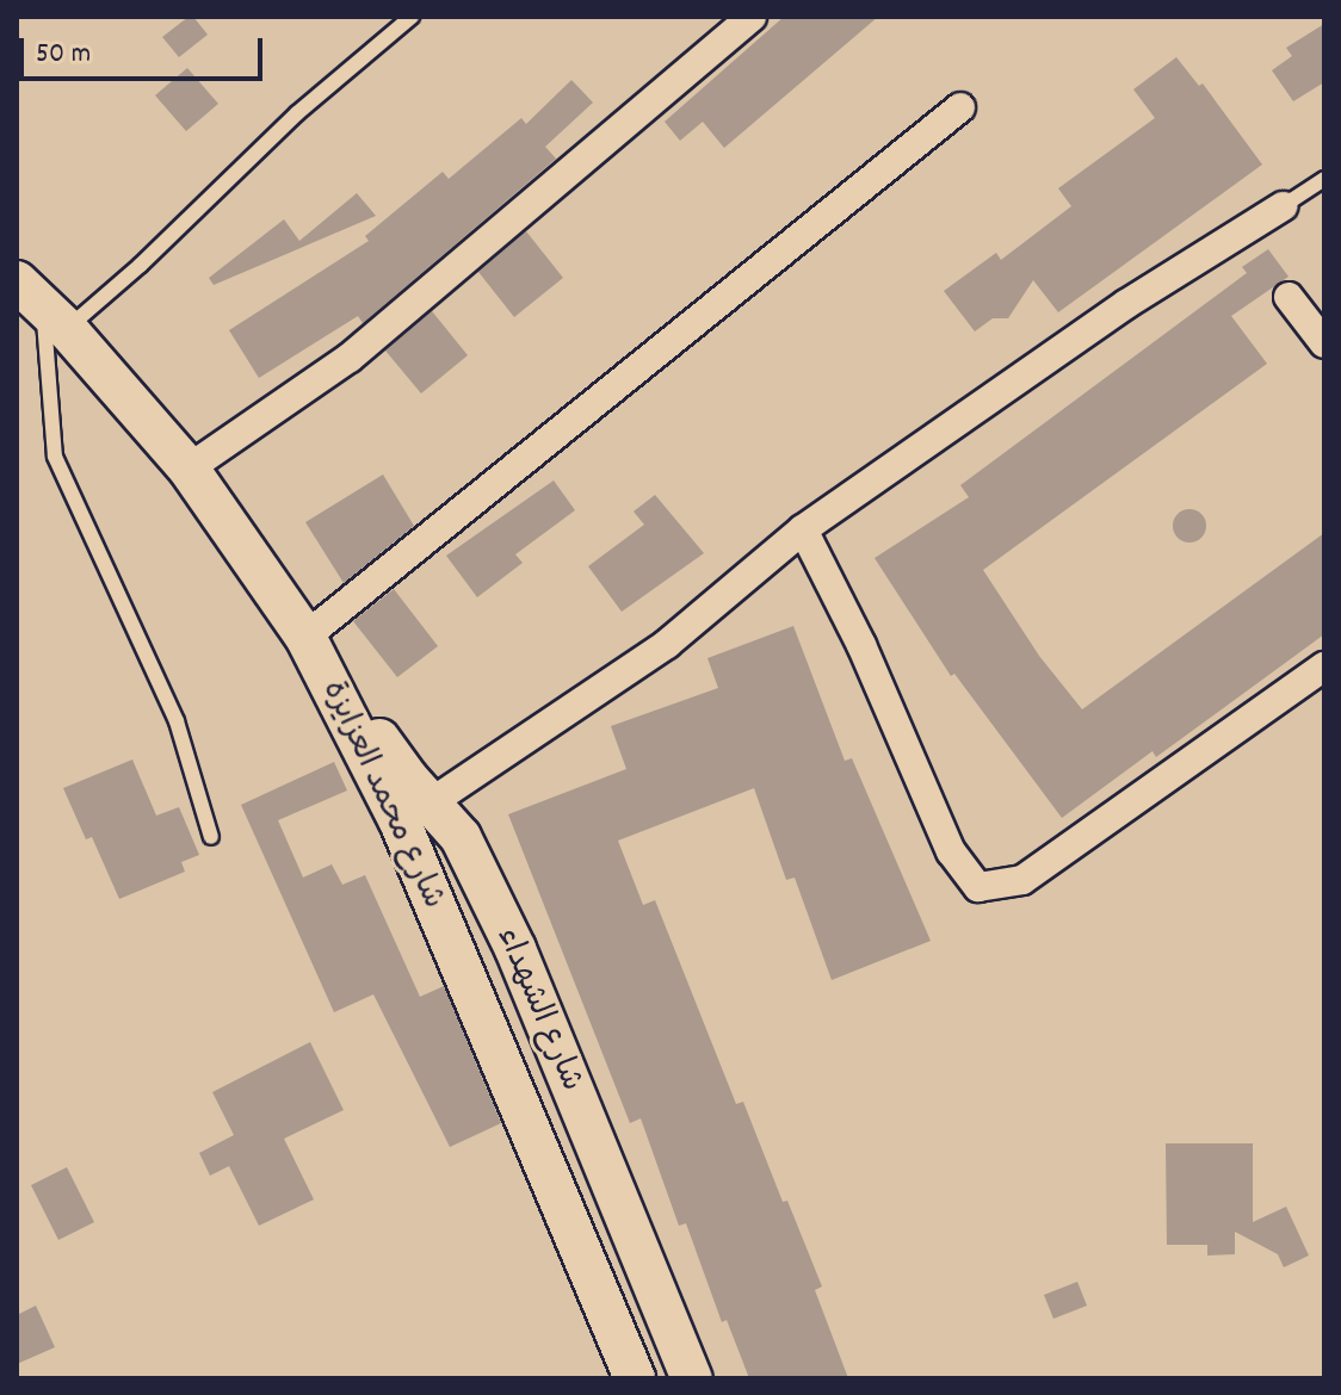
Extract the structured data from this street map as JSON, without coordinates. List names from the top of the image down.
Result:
{
  "streets": {
    "main road": ["شارع محمد العزايزة", "شارع الشهداء"]
  },
  "crossings": [
    ["شارع محمد العزايزة", "شارع الشهداء"]
  ],
  "scale_bar": "50 m"
}
